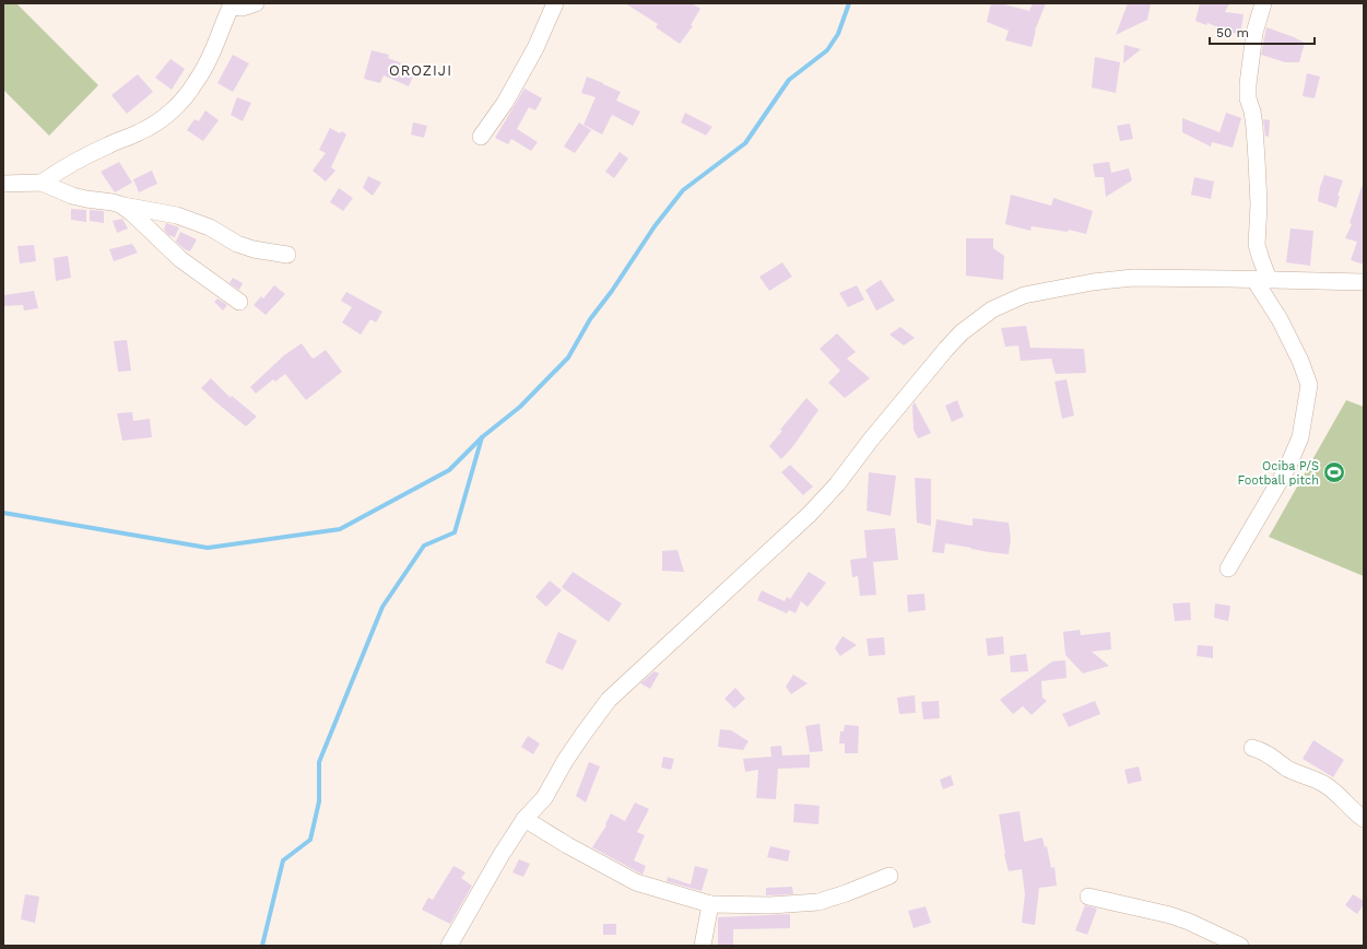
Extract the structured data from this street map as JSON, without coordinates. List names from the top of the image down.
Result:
{
  "districts": ["OROZIJI"],
  "places": {
    "sports": ["Ociba P/S Football pitch"]
  },
  "scale_bar": "50 m"
}
